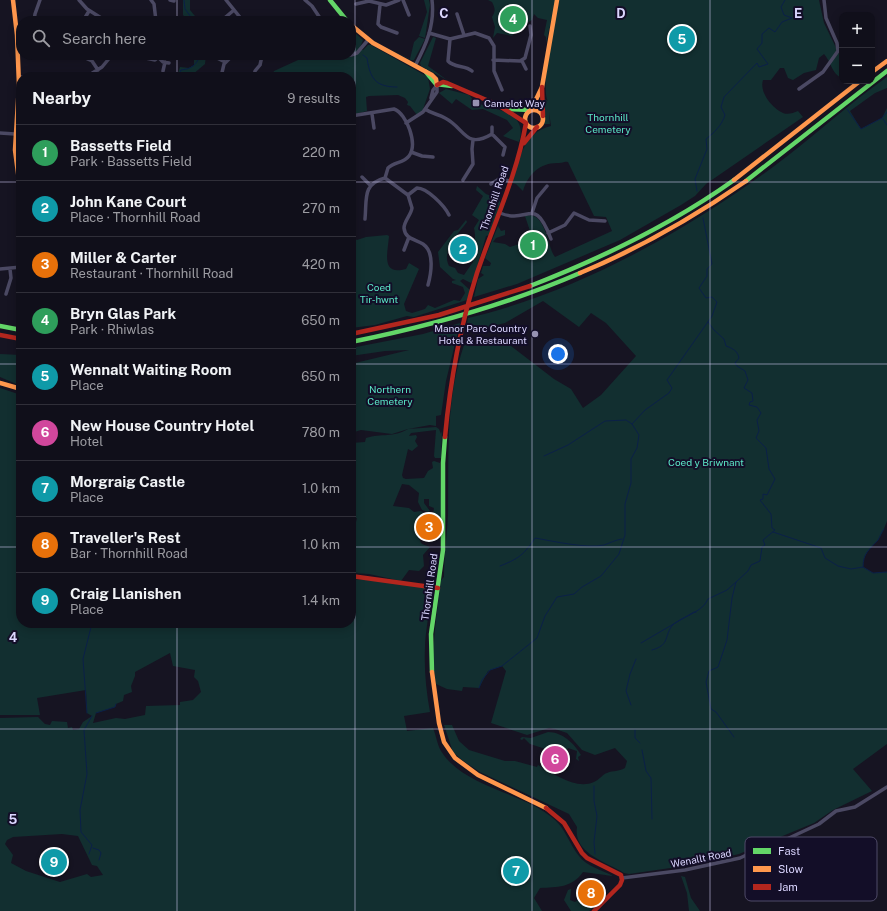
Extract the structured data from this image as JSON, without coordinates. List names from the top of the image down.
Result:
{
  "streets": {
    "main road": ["Thornhill Road"],
    "street": ["Wenallt Road"]
  },
  "crossings": [
    ["Thornhill Road", "Wenallt Road"]
  ],
  "parks": [
    "Thornhill Cemetery",
    "Coed Tir-hwnt",
    "Northern Cemetery",
    "Coed y Briwnant"
  ],
  "places": {
    "transit": ["Camelot Way"],
    "other": ["Manor Parc Country Hotel & Restaurant"]
  },
  "legend": ["Fast", "Slow", "Jam"],
  "page": {
    "pins": [
      "4",
      "5",
      "1",
      "2",
      "3",
      "6",
      "9",
      "7",
      "8"
    ],
    "map_buttons": ["+", "−"],
    "search": "Search here",
    "heading": ["Nearby", "9 results"],
    "list": [
      {
        "mark": "1",
        "name": "Bassetts Field",
        "note": "Park · Bassetts Field",
        "value": "220 m"
      },
      {
        "mark": "2",
        "name": "John Kane Court",
        "note": "Place · Thornhill Road",
        "value": "270 m"
      },
      {
        "mark": "3",
        "name": "Miller & Carter",
        "note": "Restaurant · Thornhill Road",
        "value": "420 m"
      },
      {
        "mark": "4",
        "name": "Bryn Glas Park",
        "note": "Park · Rhiwlas",
        "value": "650 m"
      },
      {
        "mark": "5",
        "name": "Wennalt Waiting Room",
        "note": "Place",
        "value": "650 m"
      },
      {
        "mark": "6",
        "name": "New House Country Hotel",
        "note": "Hotel",
        "value": "780 m"
      },
      {
        "mark": "7",
        "name": "Morgraig Castle",
        "note": "Place",
        "value": "1.0 km"
      },
      {
        "mark": "8",
        "name": "Traveller's Rest",
        "note": "Bar · Thornhill Road",
        "value": "1.0 km"
      },
      {
        "mark": "9",
        "name": "Craig Llanishen",
        "note": "Place",
        "value": "1.4 km"
      }
    ]
  },
  "grid": {
    "columns": ["C", "D", "E"],
    "rows": ["4", "5"]
  }
}
